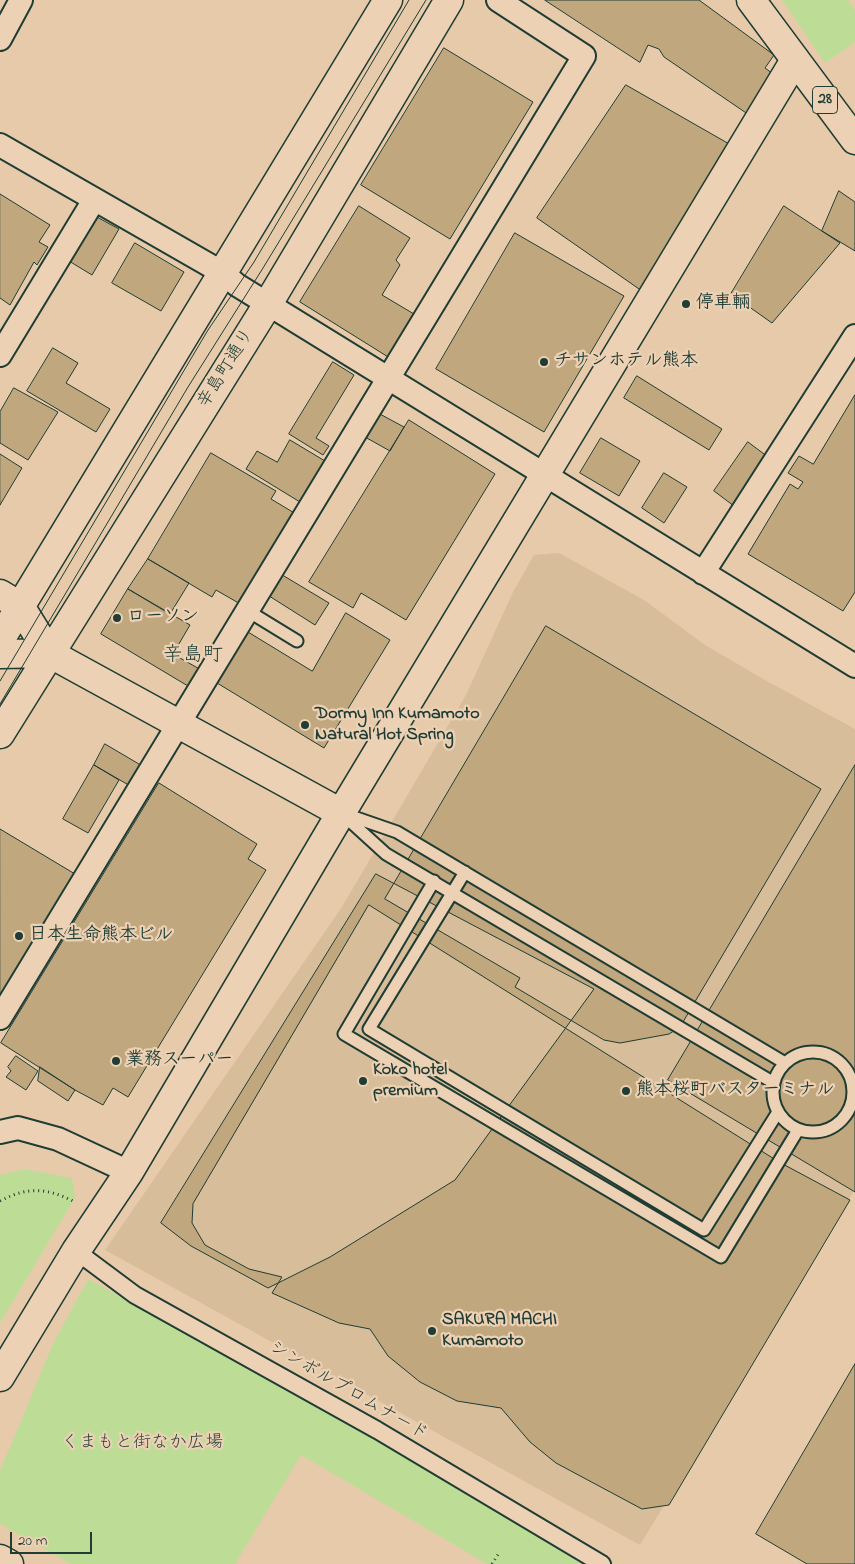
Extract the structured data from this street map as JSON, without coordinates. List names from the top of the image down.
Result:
{
  "streets": {
    "street": ["28", "辛島町通り", "シンボルプロムナード"]
  },
  "districts": ["辛島町"],
  "parks": ["くまもと街なか広場"],
  "places": [
    "停車輛",
    "チサンホテル熊本",
    "ローソン",
    "Dormy Inn Kumamoto Natural Hot Spring",
    "日本生命熊本ビル",
    "業務スーパー",
    "Koko hotel premium",
    "熊本桜町バスターミナル",
    "SAKURA MACHI Kumamoto"
  ],
  "scale_bar": "20 m"
}
